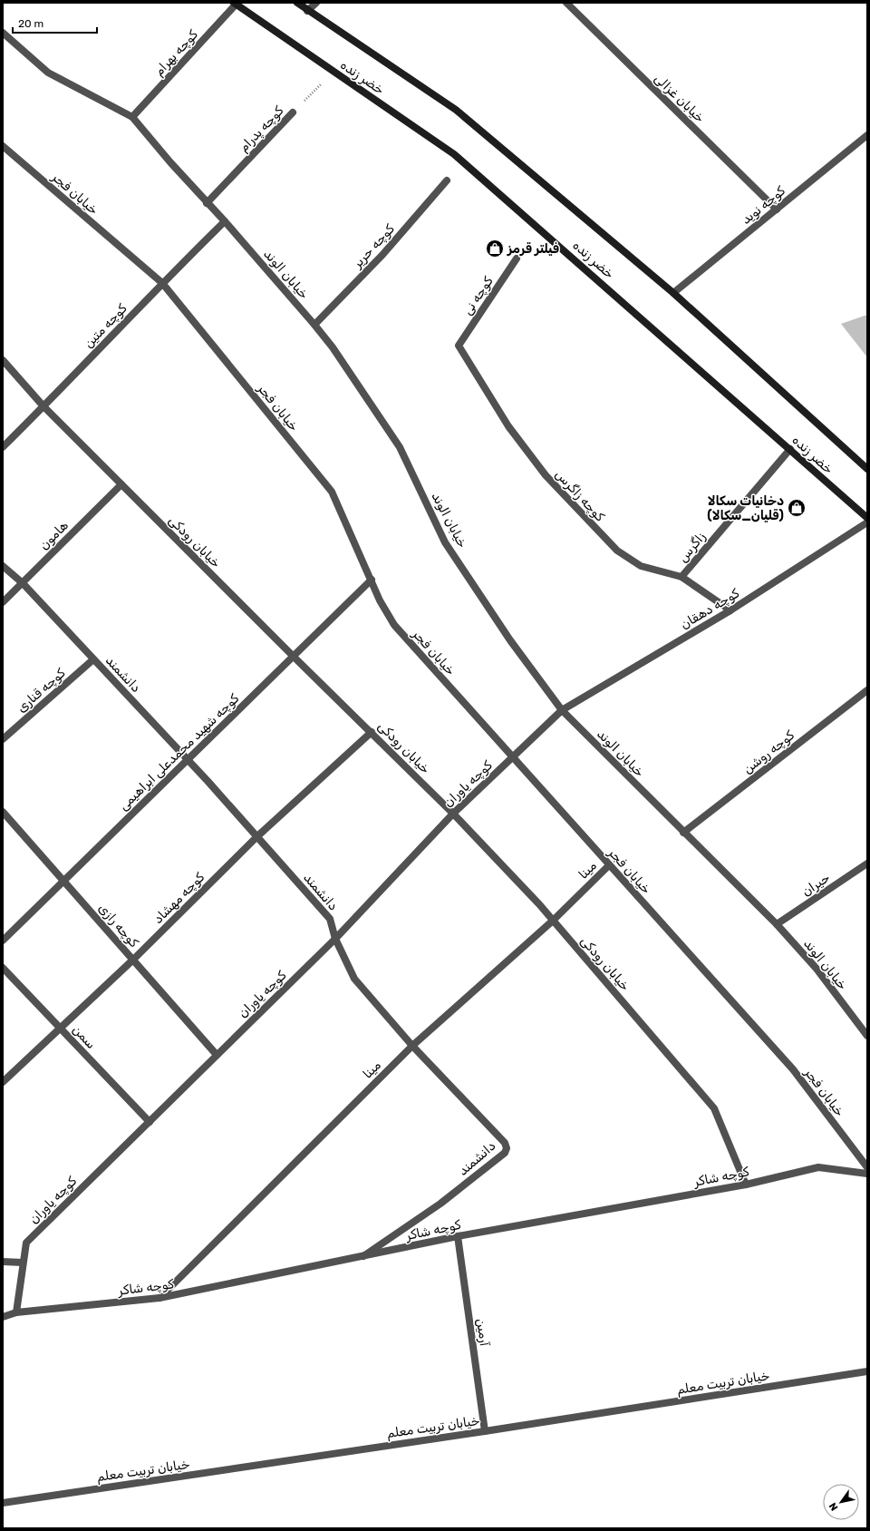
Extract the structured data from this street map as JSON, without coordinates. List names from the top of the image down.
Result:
{
  "streets": {
    "street": [
      "کوچه بهرام",
      "خضر زنده",
      "خیابان غزالی",
      "کوچه پدرام",
      "خیابان فجر",
      "کوچه نوید",
      "کوچه حریر",
      "خیابان الوند",
      "کوچه نی",
      "کوچه متین",
      "کوچه زاگرس",
      "هامون",
      "خیابان رودکی",
      "زاگرس",
      "کوچه دهقان",
      "دانشمند",
      "کوچه قناری",
      "کوچه شهید محمدعلی ابراهیمی",
      "کوچه روشن",
      "کوچه یاوران",
      "مینا",
      "حیران",
      "کوچه مهشاد",
      "کوچه رازی",
      "سمن",
      "کوچه شاکر",
      "آرمین",
      "خیابان تربیت معلم"
    ]
  },
  "crossings": [
    ["کوچه بهرام", "خضر زنده"],
    ["کوچه بهرام", "خیابان الوند"],
    ["خضر زنده", "کوچه پدرام"],
    ["خضر زنده", "کوچه نوید"],
    ["خضر زنده", "زاگرس"],
    ["خیابان غزالی", "کوچه نوید"],
    ["کوچه پدرام", "خیابان الوند"],
    ["خیابان فجر", "کوچه متین"],
    ["خیابان فجر", "کوچه شهید محمدعلی ابراهیمی"],
    ["خیابان فجر", "کوچه یاوران"],
    ["خیابان فجر", "مینا"],
    ["کوچه حریر", "خیابان الوند"],
    ["خیابان الوند", "کوچه متین"],
    ["خیابان الوند", "کوچه دهقان"],
    ["خیابان الوند", "کوچه روشن"],
    ["خیابان الوند", "کوچه یاوران"],
    ["خیابان الوند", "حیران"],
    ["کوچه نی", "کوچه زاگرس"],
    ["کوچه متین", "خیابان رودکی"],
    ["کوچه زاگرس", "زاگرس"],
    ["کوچه زاگرس", "کوچه دهقان"],
    ["هامون", "خیابان رودکی"],
    ["هامون", "دانشمند"],
    ["خیابان رودکی", "کوچه شهید محمدعلی ابراهیمی"],
    ["خیابان رودکی", "کوچه یاوران"],
    ["خیابان رودکی", "مینا"],
    ["خیابان رودکی", "کوچه مهشاد"],
    ["خیابان رودکی", "کوچه شاکر"],
    ["کوچه دهقان", "کوچه یاوران"],
    ["دانشمند", "کوچه قناری"],
    ["دانشمند", "کوچه شهید محمدعلی ابراهیمی"],
    ["دانشمند", "کوچه یاوران"],
    ["دانشمند", "مینا"],
    ["دانشمند", "کوچه مهشاد"],
    ["دانشمند", "کوچه شاکر"],
    ["کوچه شهید محمدعلی ابراهیمی", "کوچه رازی"],
    ["کوچه یاوران", "کوچه رازی"],
    ["کوچه یاوران", "سمن"],
    ["کوچه یاوران", "کوچه شاکر"],
    ["مینا", "کوچه شاکر"],
    ["کوچه مهشاد", "کوچه رازی"],
    ["کوچه مهشاد", "سمن"],
    ["کوچه شاکر", "آرمین"],
    ["آرمین", "خیابان تربیت معلم"]
  ],
  "places": {
    "shop": ["فیلتر قرمز", "دخانیات سکالا (قلیان_سکالا)"]
  },
  "scale_bar": "20 m",
  "north": "bottom left"
}
